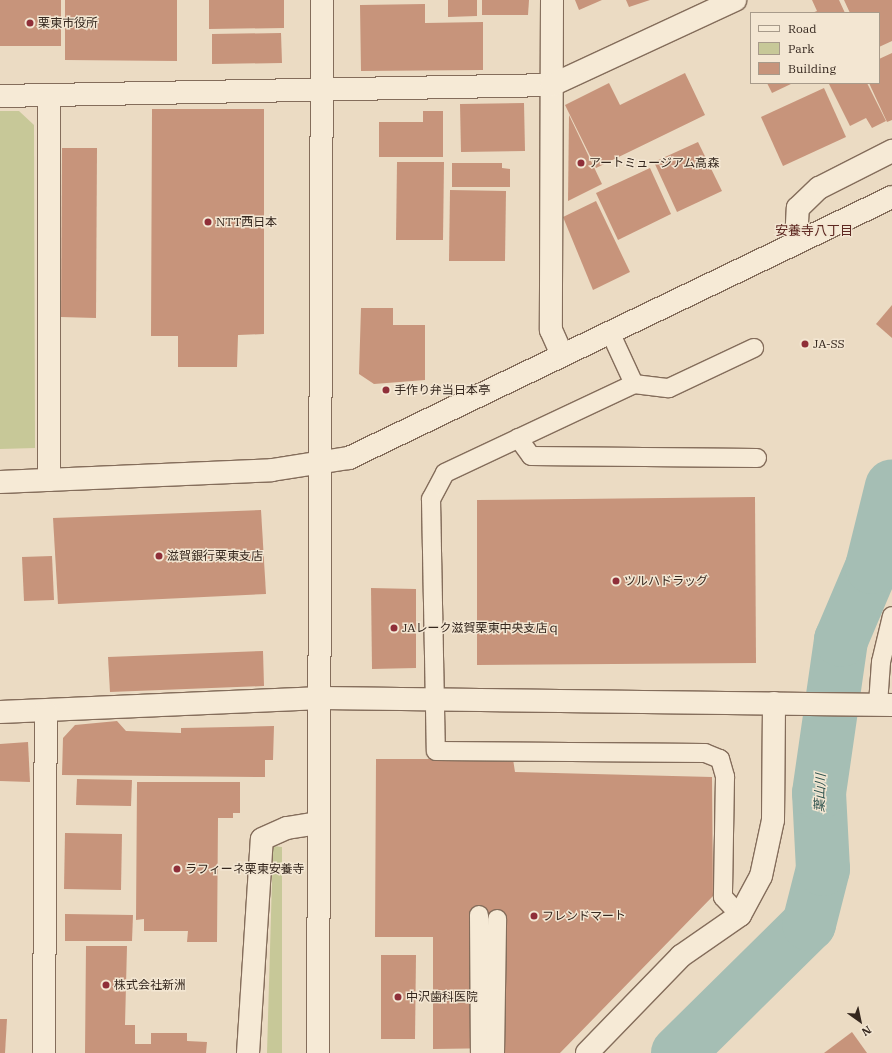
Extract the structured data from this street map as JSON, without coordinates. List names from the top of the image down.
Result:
{
  "districts": ["安養寺八丁目"],
  "water": ["葉山川"],
  "places": [
    "栗東市役所",
    "アートミュージアム高森",
    "NTT西日本",
    "JA-SS",
    "手作り弁当日本亭",
    "滋賀銀行栗東支店",
    "ツルハドラッグ",
    "JAレーク滋賀栗東中央支店ｑ",
    "ラフィーネ栗東安養寺",
    "フレンドマート",
    "株式会社新洲",
    "中沢歯科医院"
  ],
  "legend": ["Road", "Park", "Building"],
  "north": "bottom right"
}
